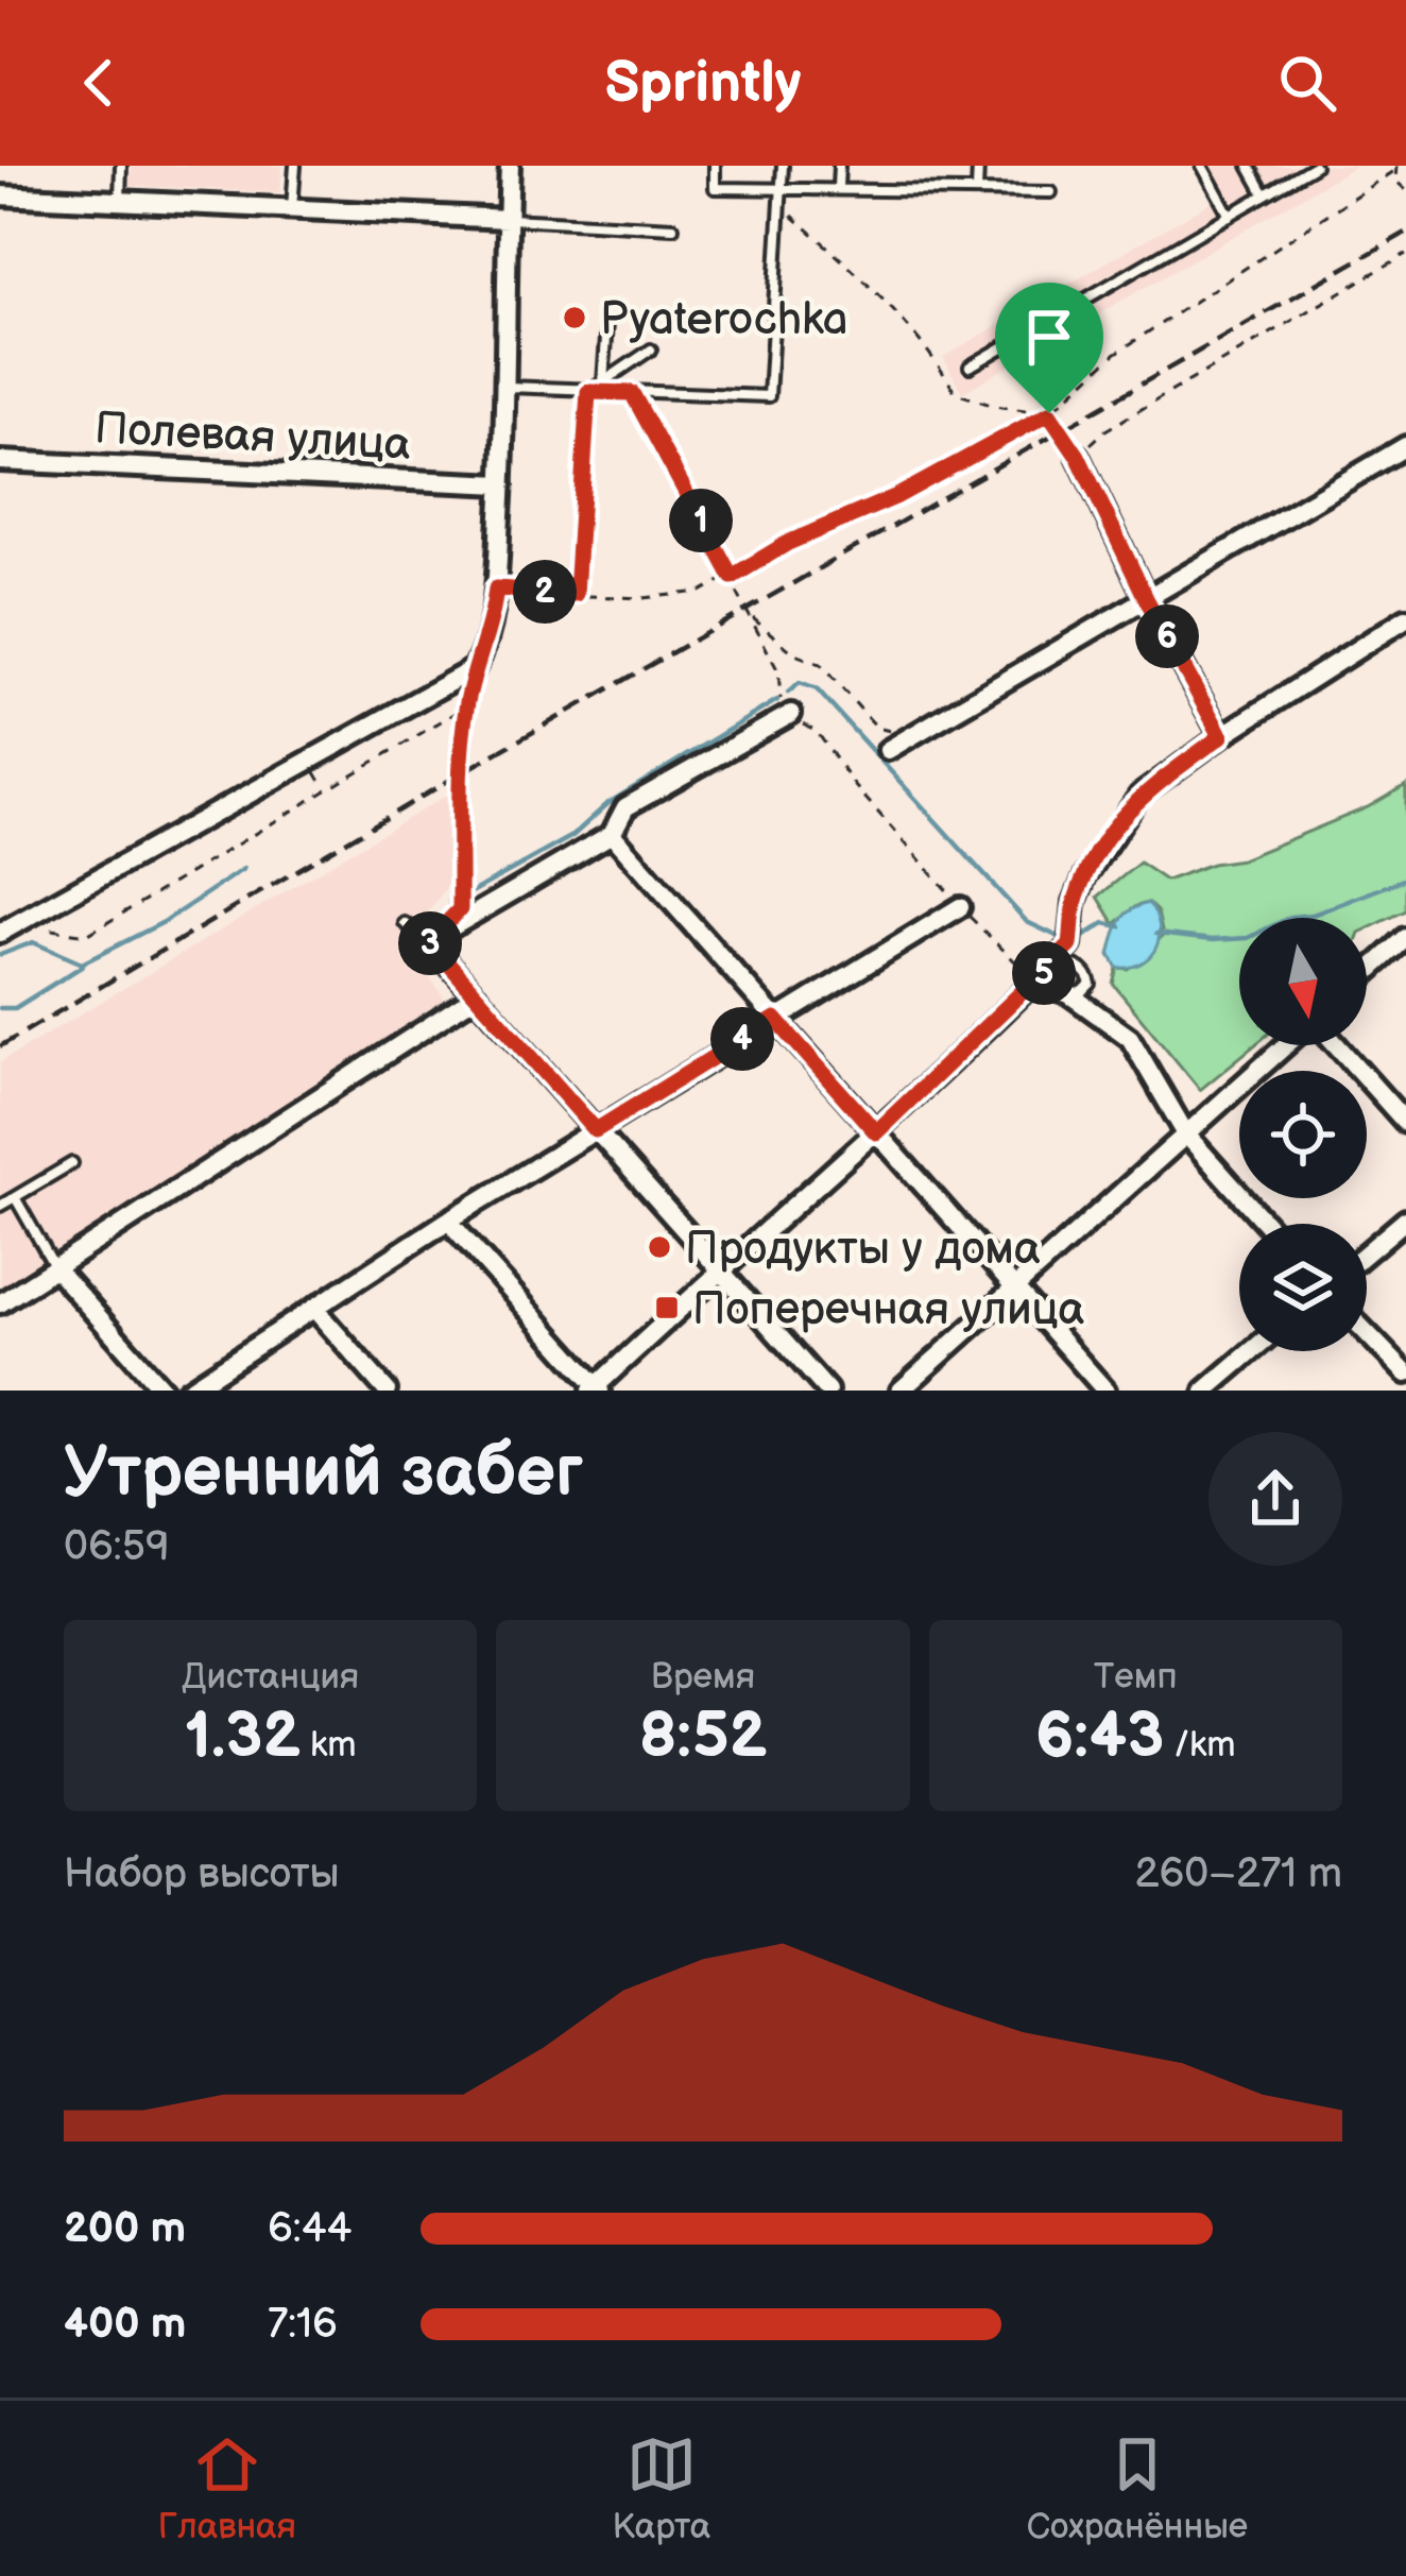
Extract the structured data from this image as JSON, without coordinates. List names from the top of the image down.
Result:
{
  "streets": {
    "street": ["Полевая улица"]
  },
  "places": {
    "other": ["Pyaterochka", "Продукты у дома"],
    "transit": ["Поперечная улица"]
  },
  "north": "bottom",
  "page": {
    "header": "Sprintly",
    "pins": [
      "1",
      "2",
      "6",
      "3",
      "5",
      "4"
    ],
    "heading": ["Утренний забег", "06:59"],
    "stats": [
      ["Дистанция", "1.32 km"],
      ["Время", "8:52"],
      ["Темп", "6:43 /km"]
    ],
    "chart": ["Набор высоты", "260–271 m"],
    "list": [
      {
        "name": "200 m",
        "note": "6:44"
      },
      {
        "name": "400 m",
        "note": "7:16"
      }
    ],
    "tabs": ["Главная", "Карта", "Сохранённые"]
  }
}
